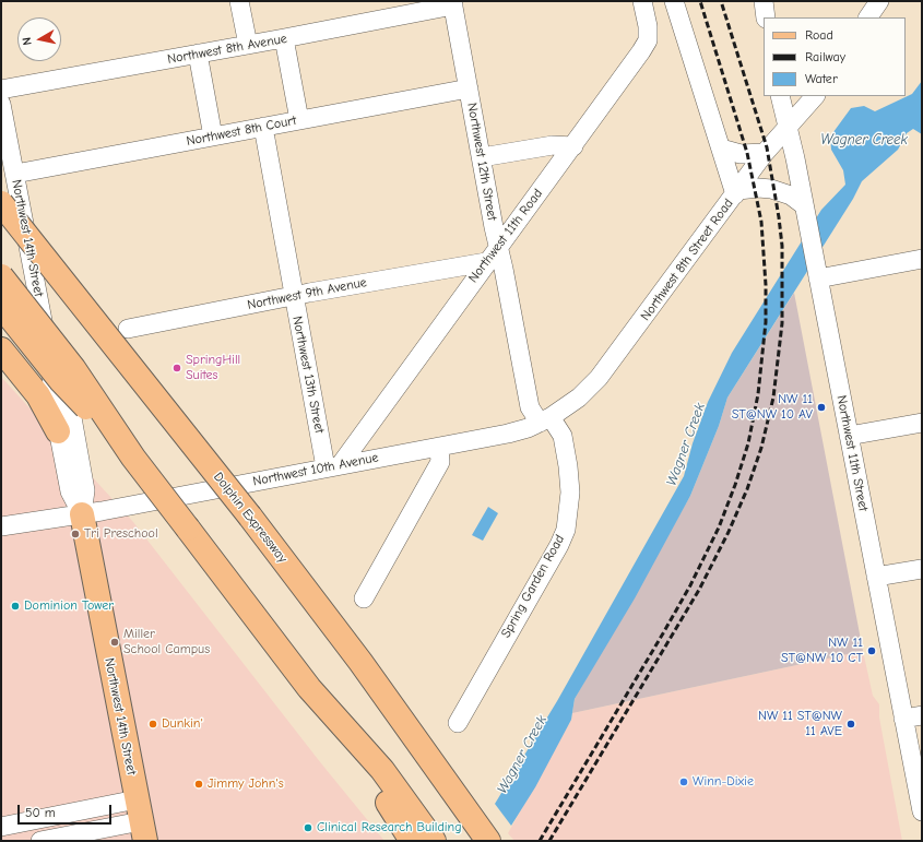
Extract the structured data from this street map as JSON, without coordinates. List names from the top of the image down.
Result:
{
  "streets": {
    "main road": ["Northwest 14th Street", "Dolphin Expressway"],
    "street": [
      "Northwest 8th Avenue",
      "Northwest 8th Court",
      "Northwest 12th Street",
      "Northwest 11th Road",
      "Northwest 8th Street Road",
      "Northwest 9th Avenue",
      "Northwest 13th Street",
      "Northwest 11th Street",
      "Northwest 10th Avenue",
      "Spring Garden Road"
    ]
  },
  "crossings": [
    ["Northwest 8th Avenue", "Northwest 12th Street"],
    ["Northwest 8th Court", "Northwest 12th Street"],
    ["Northwest 8th Court", "Northwest 14th Street"],
    ["Northwest 8th Court", "Northwest 13th Street"],
    ["Northwest 12th Street", "Northwest 11th Road"],
    ["Northwest 12th Street", "Northwest 8th Street Road"],
    ["Northwest 12th Street", "Northwest 10th Avenue"],
    ["Northwest 12th Street", "Spring Garden Road"],
    ["Northwest 11th Road", "Northwest 9th Avenue"],
    ["Northwest 11th Road", "Northwest 13th Street"],
    ["Northwest 11th Road", "Northwest 10th Avenue"],
    ["Northwest 14th Street", "Northwest 10th Avenue"],
    ["Northwest 8th Street Road", "Northwest 11th Street"],
    ["Northwest 8th Street Road", "Northwest 10th Avenue"],
    ["Northwest 8th Street Road", "Spring Garden Road"],
    ["Northwest 9th Avenue", "Northwest 13th Street"],
    ["Northwest 13th Street", "Northwest 10th Avenue"],
    ["Northwest 10th Avenue", "Spring Garden Road"]
  ],
  "water": ["Wagner Creek"],
  "places": [
    "SpringHill Suites",
    "NW 11 ST@NW 10 AV",
    "Tri Preschool",
    "Dominion Tower",
    "Miller School Campus",
    "NW 11 ST@NW 10 CT",
    "Dunkin'",
    "NW 11 ST@NW 11 AVE",
    "Winn-Dixie",
    "Jimmy John's",
    "Clinical Research Building"
  ],
  "legend": ["Road", "Railway", "Water"],
  "scale_bar": "50 m",
  "north": "left"
}
